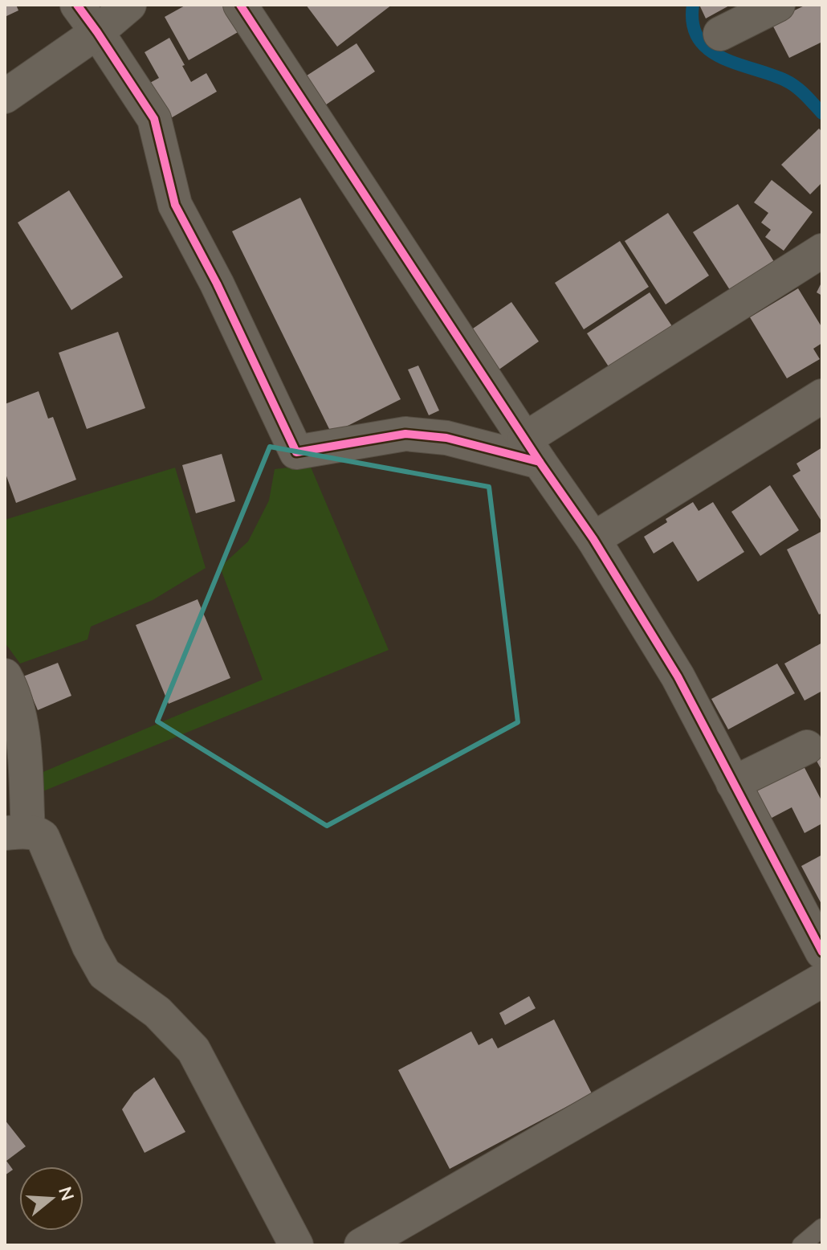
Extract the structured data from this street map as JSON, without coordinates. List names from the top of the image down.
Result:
{
  "north": "right"
}
